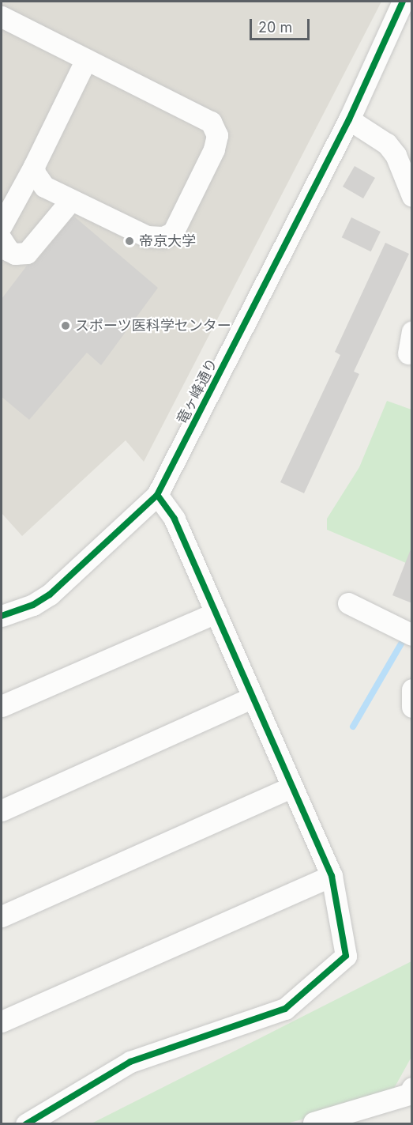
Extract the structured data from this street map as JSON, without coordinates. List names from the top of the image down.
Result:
{
  "streets": {
    "street": ["竜ヶ峰通り"]
  },
  "places": ["帝京大学", "スポーツ医科学センター"],
  "scale_bar": "20 m"
}
